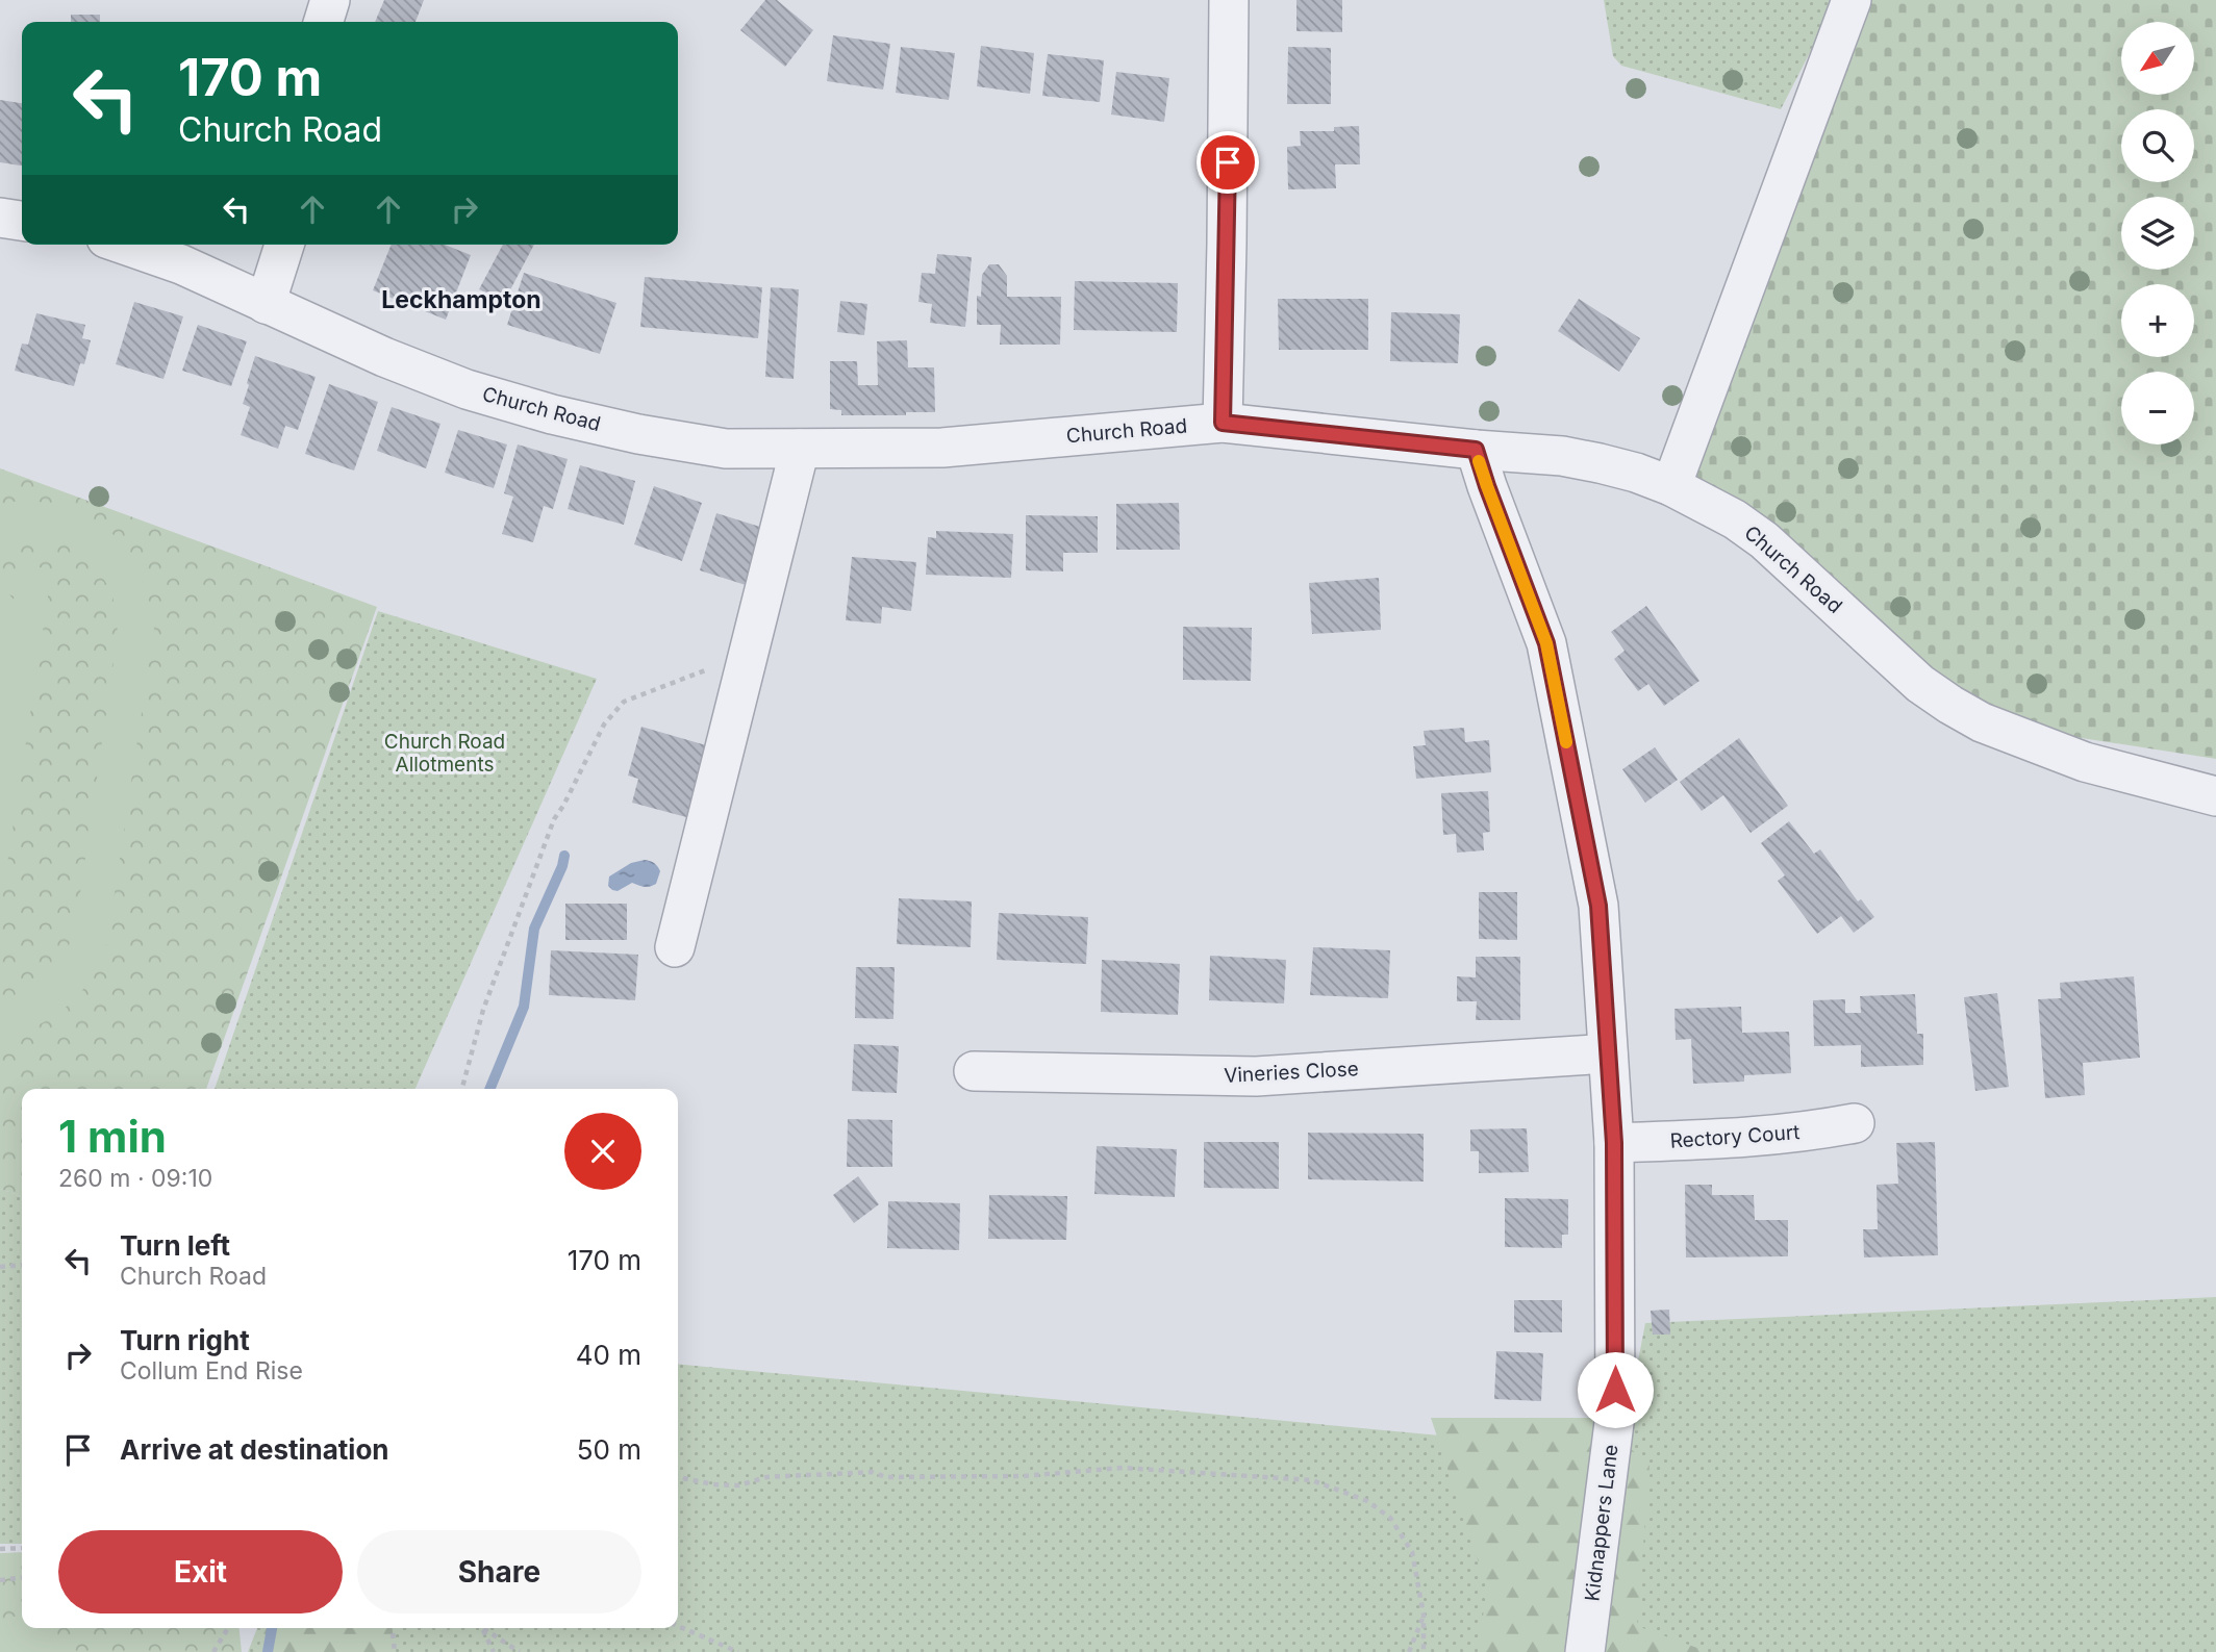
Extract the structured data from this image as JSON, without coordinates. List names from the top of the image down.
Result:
{
  "streets": {
    "street": [
      "Church Road",
      "Vineries Close",
      "Rectory Court",
      "Kidnappers Lane"
    ]
  },
  "crossings": [
    ["Church Road", "Kidnappers Lane"],
    ["Vineries Close", "Kidnappers Lane"],
    ["Rectory Court", "Kidnappers Lane"]
  ],
  "districts": ["Leckhampton"],
  "parks": ["Church Road Allotments"],
  "north": "bottom left",
  "page": {
    "map_buttons": ["+", "−"],
    "turn": ["170 m", "Church Road"],
    "heading": ["1 min", "260 m · 09:10"],
    "list": [
      {
        "name": "Turn left",
        "note": "Church Road",
        "value": "170 m"
      },
      {
        "name": "Turn right",
        "note": "Collum End Rise",
        "value": "40 m"
      },
      {
        "name": "Arrive at destination",
        "value": "50 m"
      }
    ],
    "buttons": ["Exit", "Share"]
  }
}
